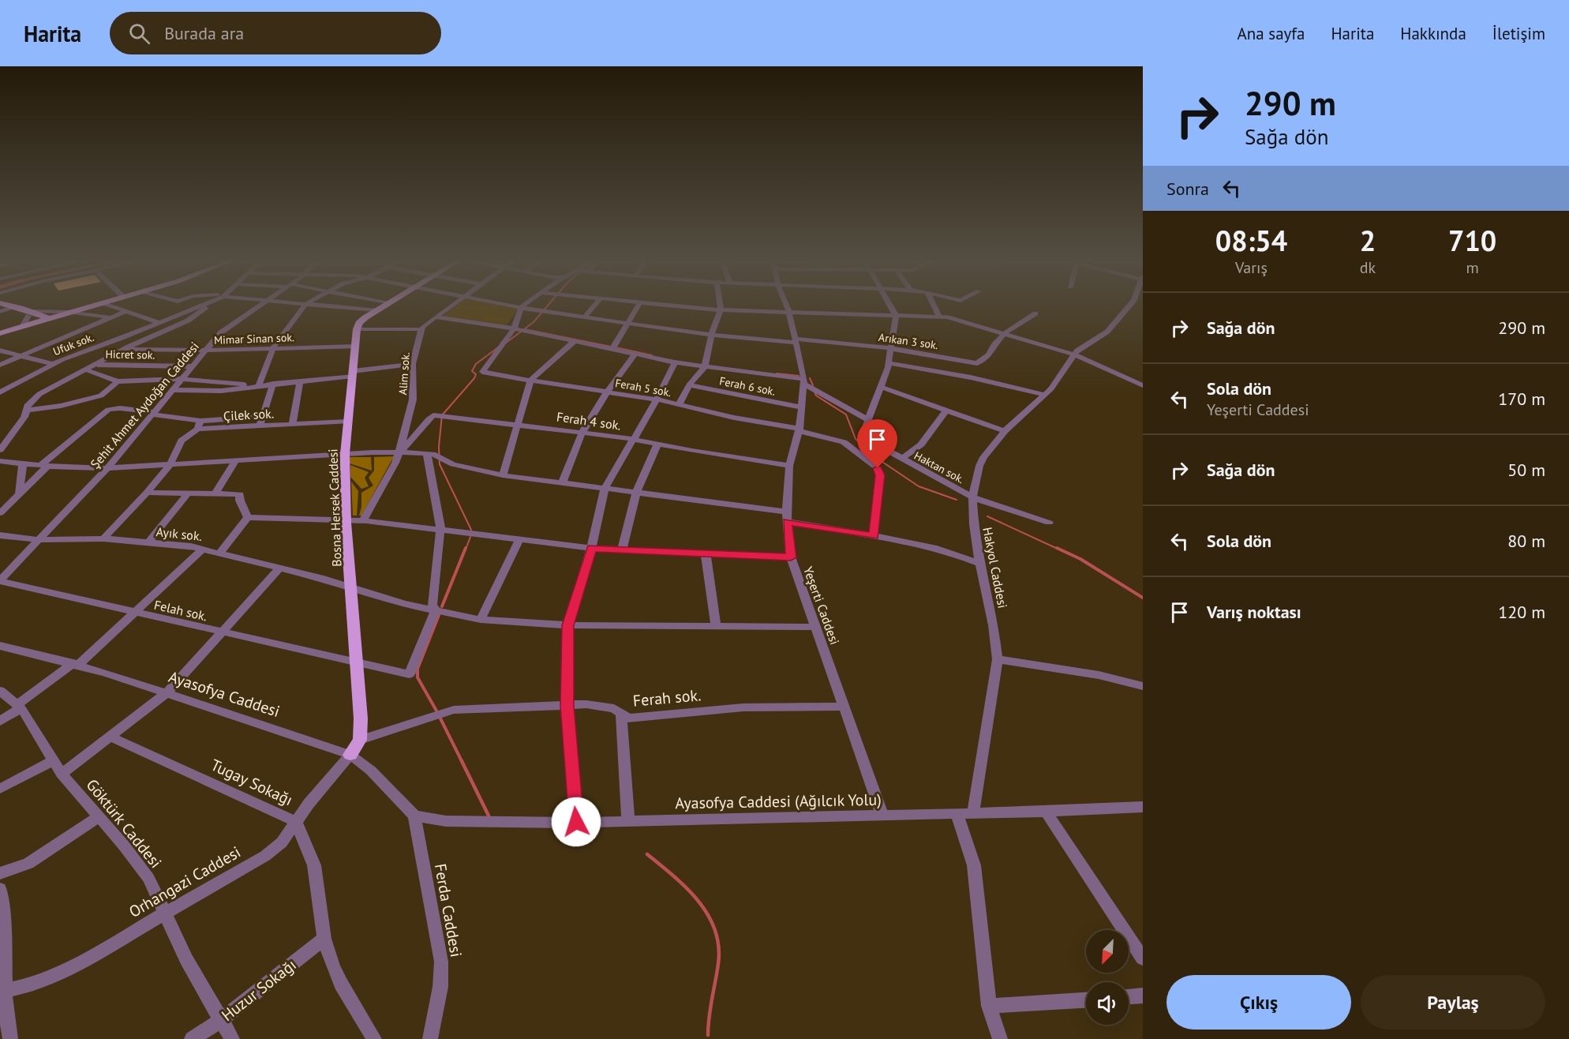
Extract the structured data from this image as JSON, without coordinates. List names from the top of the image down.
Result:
{
  "streets": {
    "main road": ["Bosna Hersek Caddesi"],
    "street": [
      "Mimar Sinan sok.",
      "Arıkan 3 sok.",
      "Ufuk sok.",
      "Hicret sok.",
      "Alim sok.",
      "Ferah 6 sok.",
      "Ferah 5 sok.",
      "Şehit Ahmet Aydoğan Caddesi",
      "Çilek sok.",
      "Ferah 4 sok.",
      "Haktan sok.",
      "Ayık sok.",
      "Hakyol Caddesi",
      "Yeşerti Caddesi",
      "Felah sok.",
      "Ayasofya Caddesi",
      "Ferah sok.",
      "Tugay Sokağı",
      "Ayasofya Caddesi (Ağılcık Yolu)",
      "Göktürk Caddesi",
      "Orhangazi Caddesi",
      "Ferda Caddesi",
      "Huzur Sokağı"
    ]
  },
  "crossings": [
    ["Mimar Sinan sok.", "Şehit Ahmet Aydoğan Caddesi"],
    ["Mimar Sinan sok.", "Bosna Hersek Caddesi"],
    ["Arıkan 3 sok.", "Haktan sok."],
    ["Arıkan 3 sok.", "Yeşerti Caddesi"],
    ["Hicret sok.", "Şehit Ahmet Aydoğan Caddesi"],
    ["Alim sok.", "Ferah 4 sok."],
    ["Ferah 6 sok.", "Yeşerti Caddesi"],
    ["Ferah 5 sok.", "Yeşerti Caddesi"],
    ["Şehit Ahmet Aydoğan Caddesi", "Ayık sok."],
    ["Şehit Ahmet Aydoğan Caddesi", "Felah sok."],
    ["Çilek sok.", "Bosna Hersek Caddesi"],
    ["Ferah 4 sok.", "Yeşerti Caddesi"],
    ["Haktan sok.", "Hakyol Caddesi"],
    ["Bosna Hersek Caddesi", "Ayık sok."],
    ["Bosna Hersek Caddesi", "Felah sok."],
    ["Bosna Hersek Caddesi", "Ferah sok."],
    ["Ayık sok.", "Yeşerti Caddesi"],
    ["Ayık sok.", "Felah sok."],
    ["Hakyol Caddesi", "Ayasofya Caddesi (Ağılcık Yolu)"],
    ["Yeşerti Caddesi", "Ferah sok."],
    ["Yeşerti Caddesi", "Ayasofya Caddesi (Ağılcık Yolu)"],
    ["Ayasofya Caddesi", "Ayasofya Caddesi (Ağılcık Yolu)"],
    ["Ayasofya Caddesi", "Orhangazi Caddesi"],
    ["Ayasofya Caddesi", "Ferda Caddesi"],
    ["Tugay Sokağı", "Orhangazi Caddesi"],
    ["Tugay Sokağı", "Huzur Sokağı"],
    ["Ayasofya Caddesi (Ağılcık Yolu)", "Ferda Caddesi"],
    ["Göktürk Caddesi", "Orhangazi Caddesi"],
    ["Göktürk Caddesi", "Huzur Sokağı"]
  ],
  "north": "bottom left",
  "page": {
    "header": "Harita",
    "search": "Burada ara",
    "nav": [
      "Ana sayfa",
      "Harita",
      "Hakkında",
      "İletişim"
    ],
    "turn": ["290 m", "Sağa dön"],
    "then": "Sonra",
    "eta": [
      "08:54",
      "Varış",
      "2",
      "dk",
      "710",
      "m"
    ],
    "list": [
      {
        "name": "Sağa dön",
        "value": "290 m"
      },
      {
        "name": "Sola dön",
        "note": "Yeşerti Caddesi",
        "value": "170 m"
      },
      {
        "name": "Sağa dön",
        "value": "50 m"
      },
      {
        "name": "Sola dön",
        "value": "80 m"
      },
      {
        "name": "Varış noktası",
        "value": "120 m"
      }
    ],
    "buttons": ["Çıkış", "Paylaş"]
  }
}
